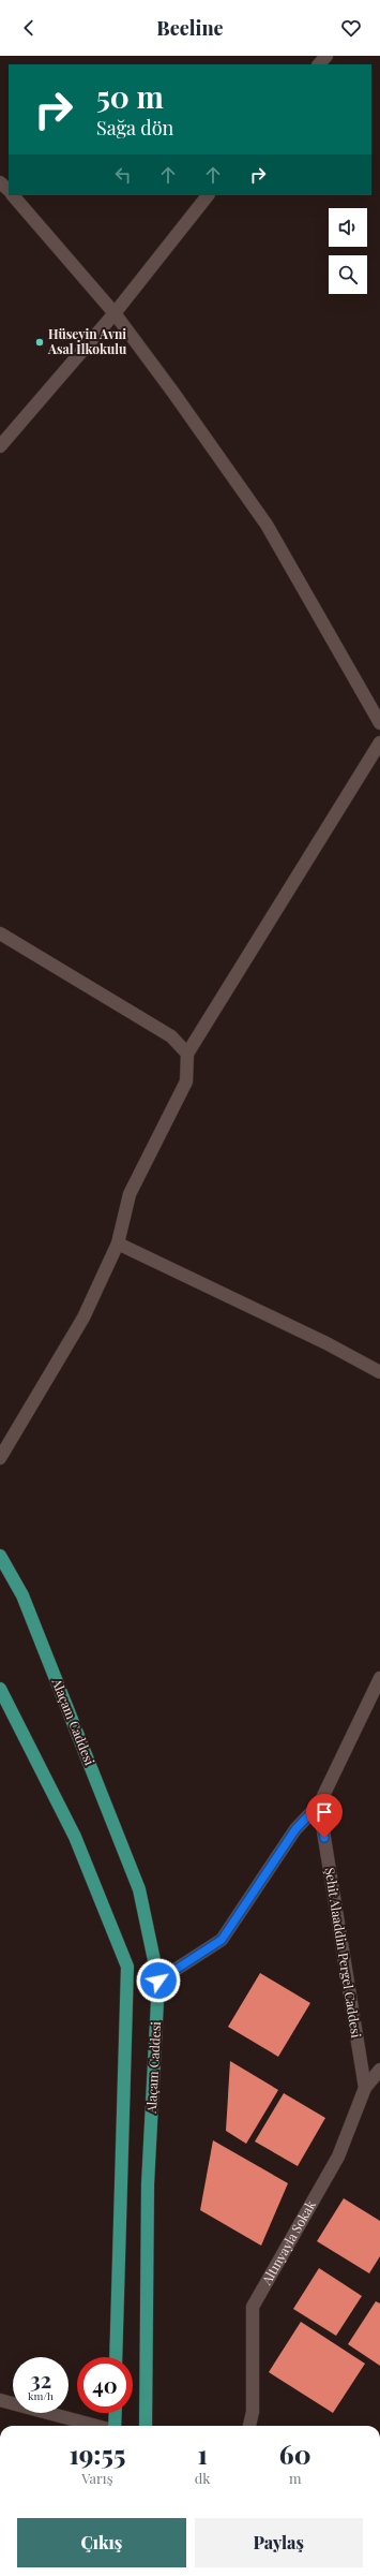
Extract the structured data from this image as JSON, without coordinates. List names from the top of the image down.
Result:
{
  "streets": {
    "main road": ["Alaçam Caddesi"],
    "street": ["Şehit Alaaddin Pergel Caddesi", "Altınyayla Sokak"]
  },
  "crossings": [
    ["Şehit Alaaddin Pergel Caddesi", "Altınyayla Sokak"]
  ],
  "places": ["Hüseyin Avni Asal İlkokulu"],
  "page": {
    "header": "Beeline",
    "turn": ["50 m", "Sağa dön"],
    "speed": "32 km/h",
    "limit": "40",
    "eta": [
      "19:55",
      "Varış",
      "1",
      "dk",
      "60",
      "m"
    ],
    "buttons": ["Çıkış", "Paylaş"]
  }
}
